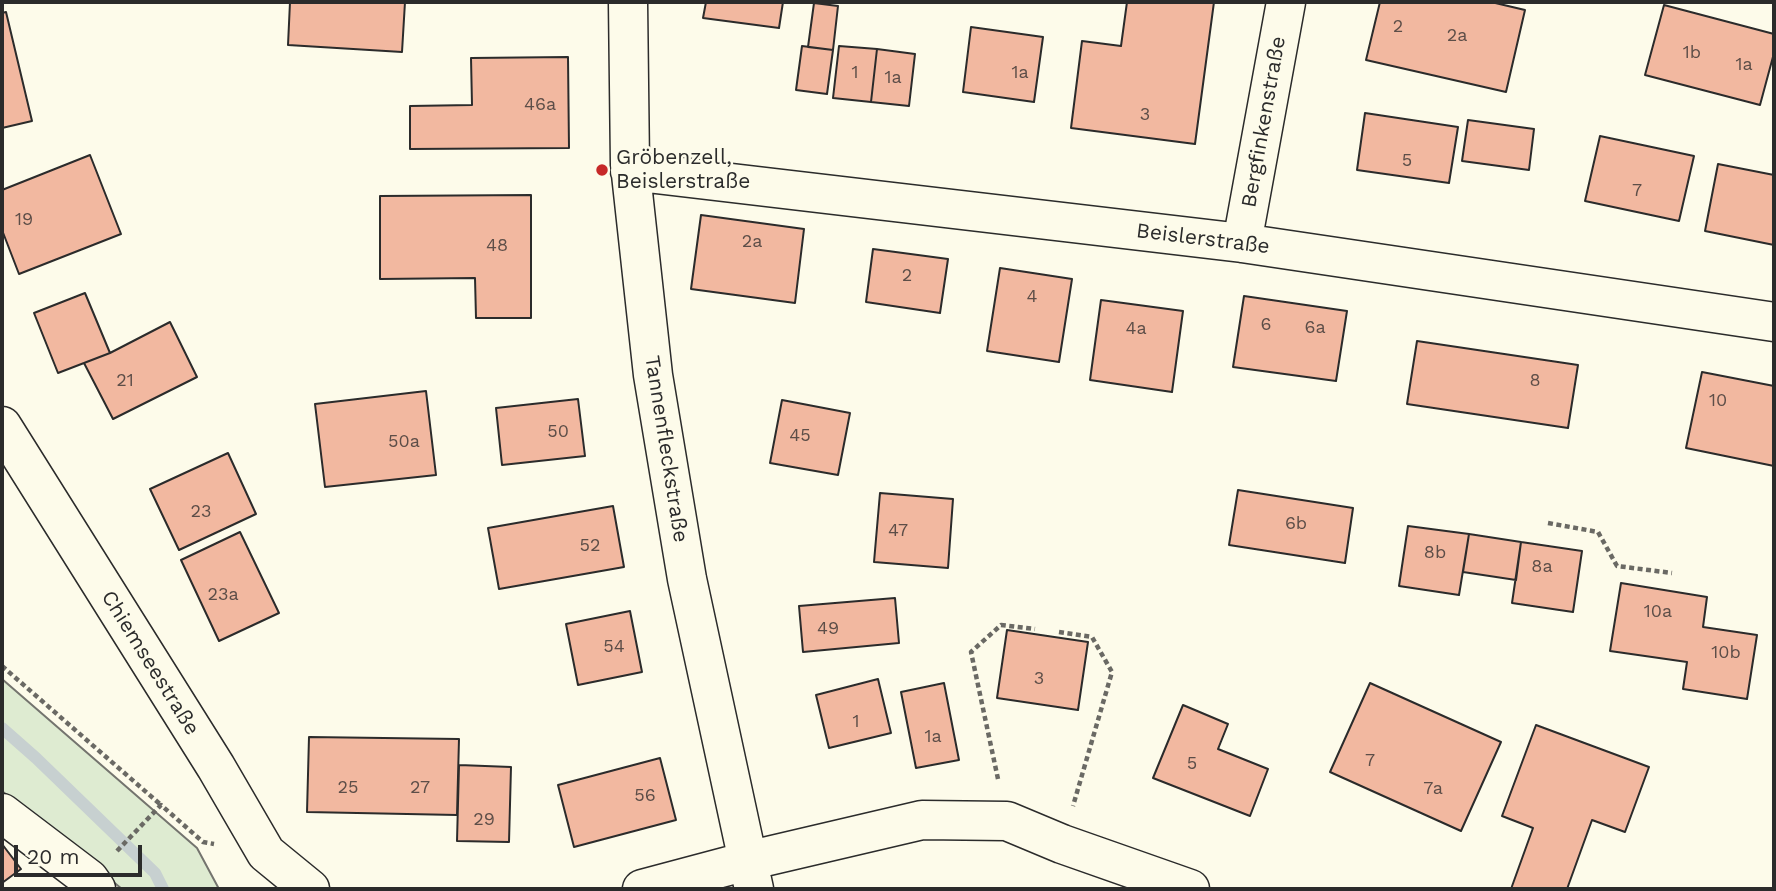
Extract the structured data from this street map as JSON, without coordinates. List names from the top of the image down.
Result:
{
  "streets": {
    "street": [
      "Bergfinkenstraße",
      "Beislerstraße",
      "Tannenfleckstraße",
      "Chiemseestraße"
    ]
  },
  "crossings": [
    ["Bergfinkenstraße", "Beislerstraße"],
    ["Beislerstraße", "Tannenfleckstraße"]
  ],
  "places": ["Gröbenzell, Beislerstraße"],
  "house_numbers": [
    "2",
    "2a",
    "1b",
    "1a",
    "1",
    "1a",
    "1a",
    "46a",
    "3",
    "5",
    "7",
    "19",
    "2a",
    "48",
    "2",
    "4",
    "6",
    "6a",
    "4a",
    "21",
    "8",
    "10",
    "50",
    "45",
    "50a",
    "23",
    "6b",
    "47",
    "52",
    "8b",
    "8a",
    "23a",
    "10a",
    "49",
    "54",
    "10b",
    "3",
    "1",
    "1a",
    "7",
    "5",
    "25",
    "27",
    "7a",
    "56",
    "29"
  ],
  "scale_bar": "20 m"
}
